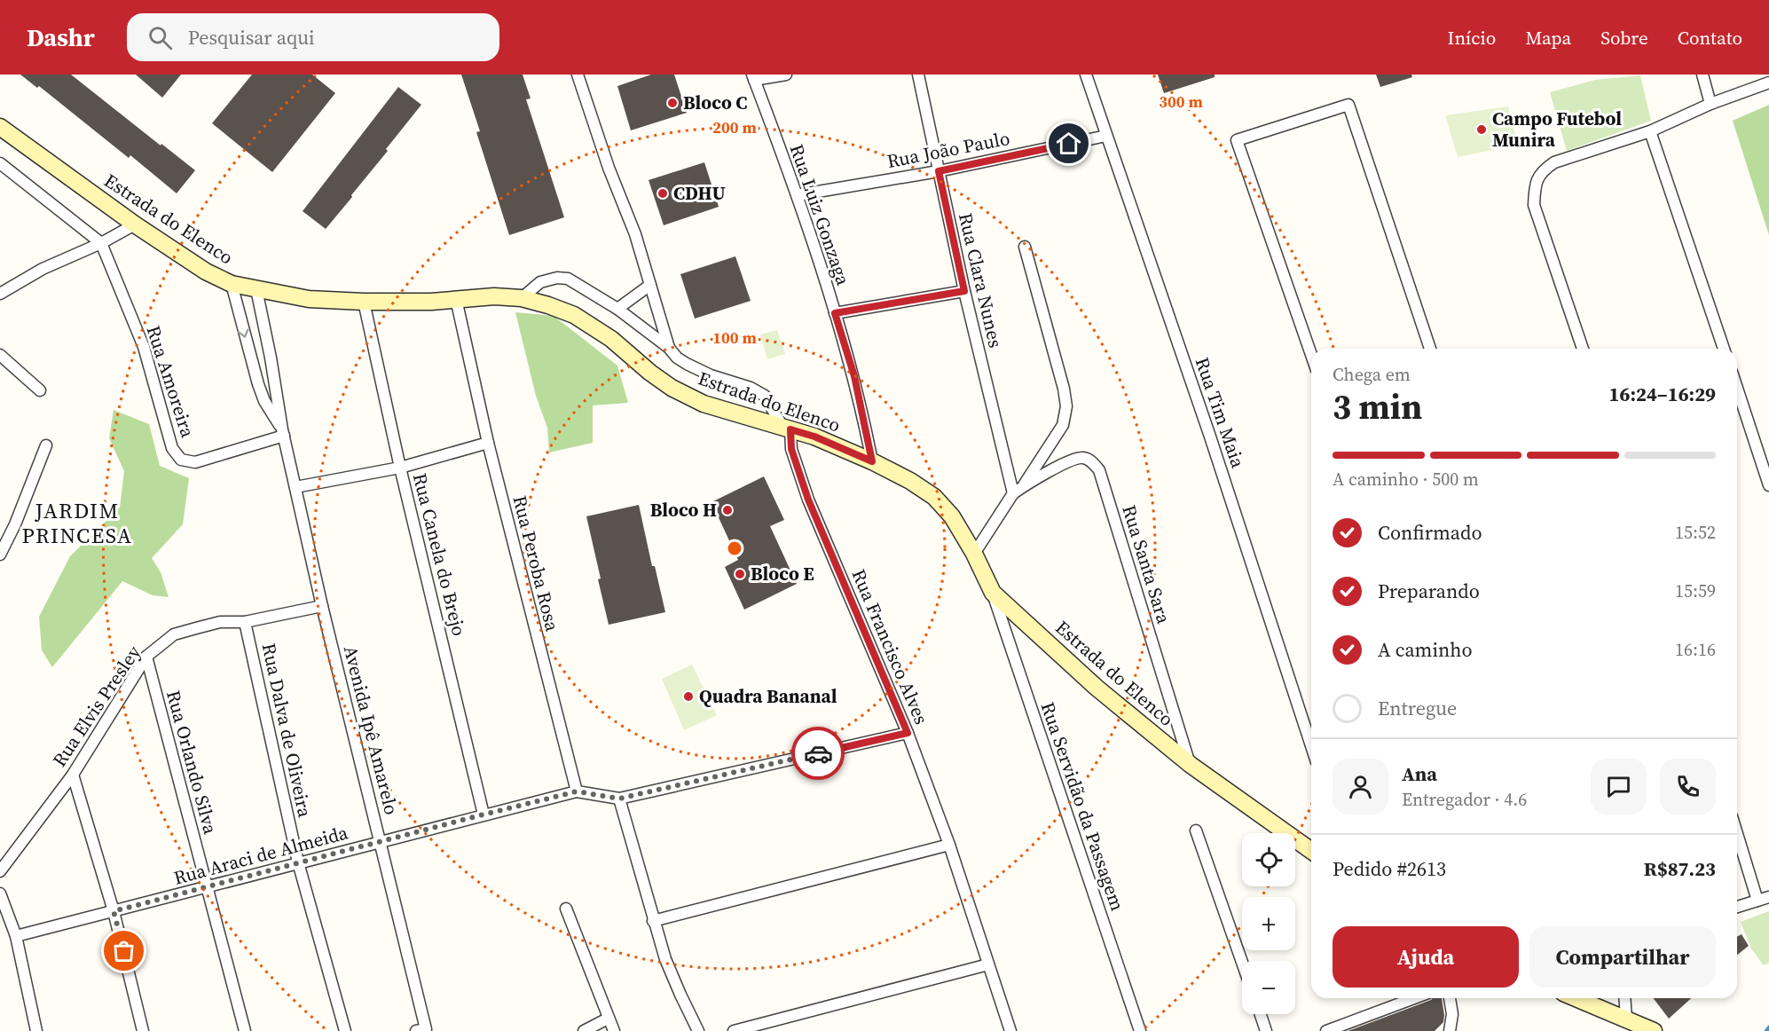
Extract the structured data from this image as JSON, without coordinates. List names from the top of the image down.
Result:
{
  "streets": {
    "street": [
      "Rua João Paulo",
      "Rua Luiz Gonzaga",
      "Estrada do Elenco",
      "Rua Clara Nunes",
      "Rua Amoreira",
      "Rua Tim Maia",
      "Rua Canela do Brejo",
      "Rua Peroba Rosa",
      "Rua Santa Sara",
      "Rua Francisco Alves",
      "Rua Elvis Presley",
      "Rua Dalva de Oliveira",
      "Avenida Ipê Amarelo",
      "Rua Orlando Silva",
      "Rua Servidão da Passagem",
      "Rua Araci de Almeida"
    ]
  },
  "crossings": [
    ["Rua João Paulo", "Rua Luiz Gonzaga"],
    ["Rua João Paulo", "Rua Clara Nunes"],
    ["Rua João Paulo", "Rua Tim Maia"],
    ["Rua Luiz Gonzaga", "Estrada do Elenco"],
    ["Estrada do Elenco", "Rua Canela do Brejo"],
    ["Estrada do Elenco", "Rua Peroba Rosa"],
    ["Estrada do Elenco", "Rua Santa Sara"],
    ["Estrada do Elenco", "Rua Francisco Alves"],
    ["Estrada do Elenco", "Avenida Ipê Amarelo"],
    ["Estrada do Elenco", "Rua Servidão da Passagem"],
    ["Rua Clara Nunes", "Rua Santa Sara"],
    ["Rua Amoreira", "Avenida Ipê Amarelo"],
    ["Rua Canela do Brejo", "Rua Araci de Almeida"],
    ["Rua Peroba Rosa", "Rua Araci de Almeida"],
    ["Rua Elvis Presley", "Rua Dalva de Oliveira"],
    ["Rua Elvis Presley", "Avenida Ipê Amarelo"],
    ["Rua Elvis Presley", "Rua Orlando Silva"],
    ["Rua Dalva de Oliveira", "Rua Araci de Almeida"],
    ["Avenida Ipê Amarelo", "Rua Araci de Almeida"],
    ["Rua Orlando Silva", "Rua Araci de Almeida"]
  ],
  "districts": ["JARDIM PRINCESA"],
  "places": [
    "Bloco C",
    "Campo Futebol Munira",
    "CDHU",
    "Bloco H",
    "Bloco E",
    "Quadra Bananal"
  ],
  "page": {
    "header": "Dashr",
    "search": "Pesquisar aqui",
    "nav": [
      "Início",
      "Mapa",
      "Sobre",
      "Contato"
    ],
    "heading": ["3 min", "Chega em", "16:24–16:29"],
    "panel": [
      "Ana",
      "Entregador · 4.6",
      "Pedido #2613",
      "R$87.23"
    ],
    "bar": "A caminho · 500 m",
    "list": [
      ["Confirmado", "15:52"],
      ["Preparando", "15:59"],
      ["A caminho", "16:16"],
      "Entregue"
    ],
    "map_buttons": ["+", "−"],
    "buttons": ["Ajuda", "Compartilhar"]
  },
  "rings": ["300 m", "200 m", "100 m"]
}
